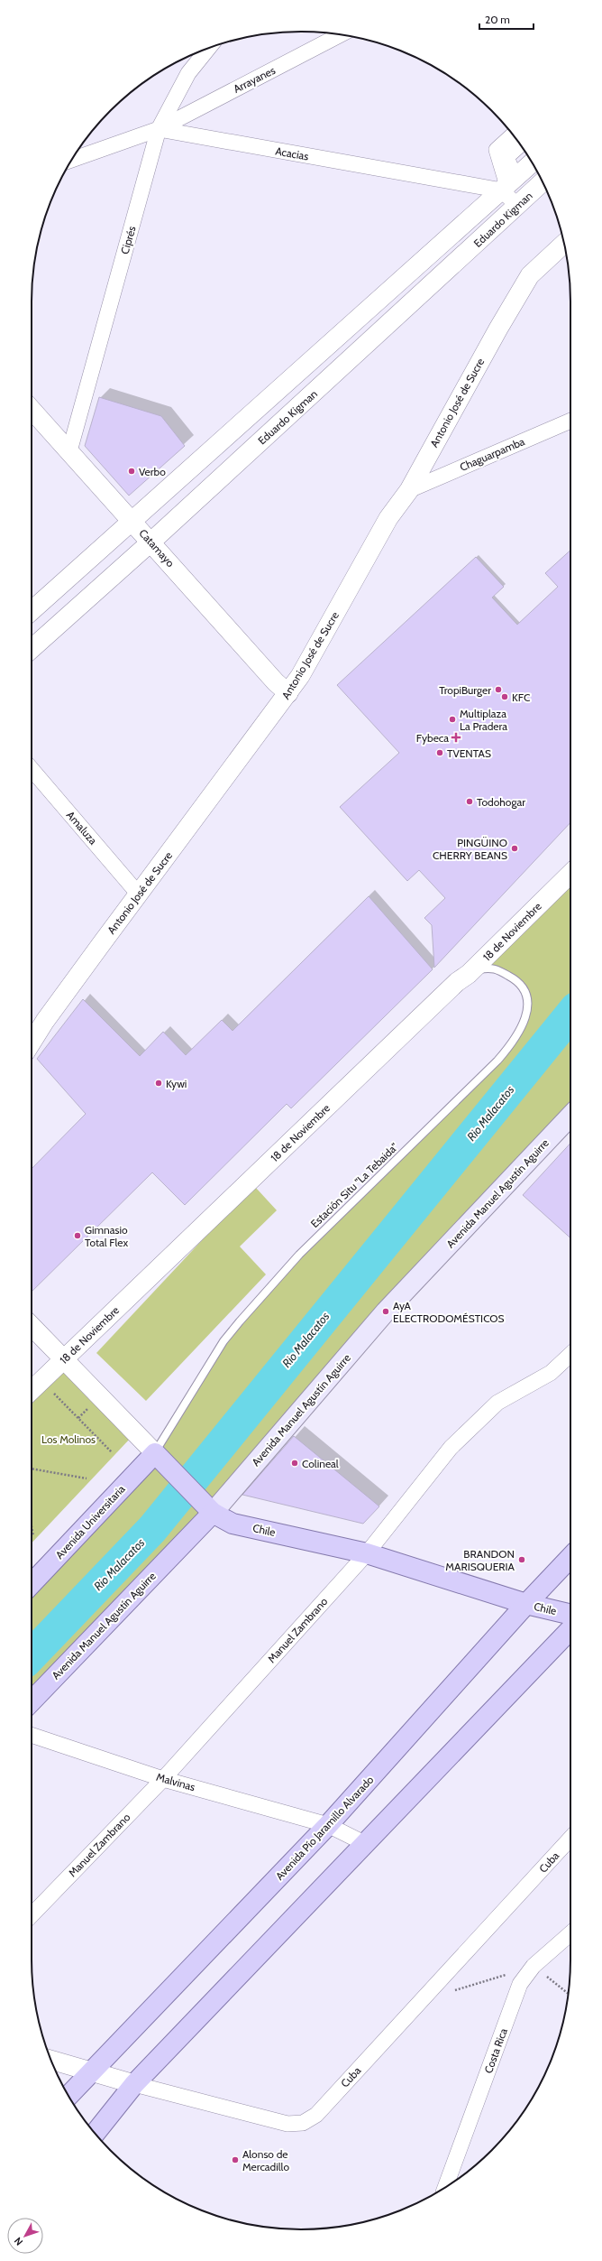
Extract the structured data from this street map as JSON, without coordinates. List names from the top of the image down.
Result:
{
  "streets": {
    "main road": [
      "Avenida Manuel Agustín Aguirre",
      "Avenida Universitaria",
      "Chile",
      "Avenida Pío Jaramillo Alvarado"
    ],
    "street": [
      "Arrayanes",
      "Acacias",
      "Eduardo Kigman",
      "Ciprés",
      "Antonio José de Sucre",
      "Chaguarpamba",
      "Catamayo",
      "Amaluza",
      "18 de Noviembre",
      "Manuel Zambrano",
      "Malvinas",
      "Cuba",
      "Costa Rica"
    ],
    "lane": ["Estación Situ \"La Tebaida\""]
  },
  "crossings": [
    ["Arrayanes", "Acacias"],
    ["Arrayanes", "Ciprés"],
    ["Acacias", "Eduardo Kigman"],
    ["Acacias", "Ciprés"],
    ["Eduardo Kigman", "Catamayo"],
    ["Ciprés", "Catamayo"],
    ["Antonio José de Sucre", "Chaguarpamba"],
    ["Antonio José de Sucre", "Catamayo"],
    ["Antonio José de Sucre", "Amaluza"],
    ["18 de Noviembre", "Estación Situ \"La Tebaida\""],
    ["18 de Noviembre", "Chile"],
    ["Estación Situ \"La Tebaida\"", "Avenida Universitaria"],
    ["Estación Situ \"La Tebaida\"", "Chile"],
    ["Avenida Manuel Agustín Aguirre", "Chile"],
    ["Avenida Universitaria", "Chile"],
    ["Chile", "Manuel Zambrano"],
    ["Chile", "Avenida Pío Jaramillo Alvarado"],
    ["Manuel Zambrano", "Malvinas"],
    ["Malvinas", "Avenida Pío Jaramillo Alvarado"],
    ["Avenida Pío Jaramillo Alvarado", "Cuba"]
  ],
  "water": ["Rio Malacatos"],
  "parks": ["Los Molinos"],
  "places": {
    "other": [
      "Verbo",
      "TropiBurger",
      "KFC",
      "Multiplaza La Pradera",
      "TVENTAS",
      "Todohogar",
      "PINGÜINO CHERRY BEANS",
      "Kywi",
      "Gimnasio Total Flex",
      "AyA ELECTRODOMÉSTICOS",
      "Colineal",
      "BRANDON MARISQUERIA",
      "Alonso de Mercadillo"
    ],
    "health": ["Fybeca"]
  },
  "scale_bar": "20 m",
  "north": "bottom left"
}
